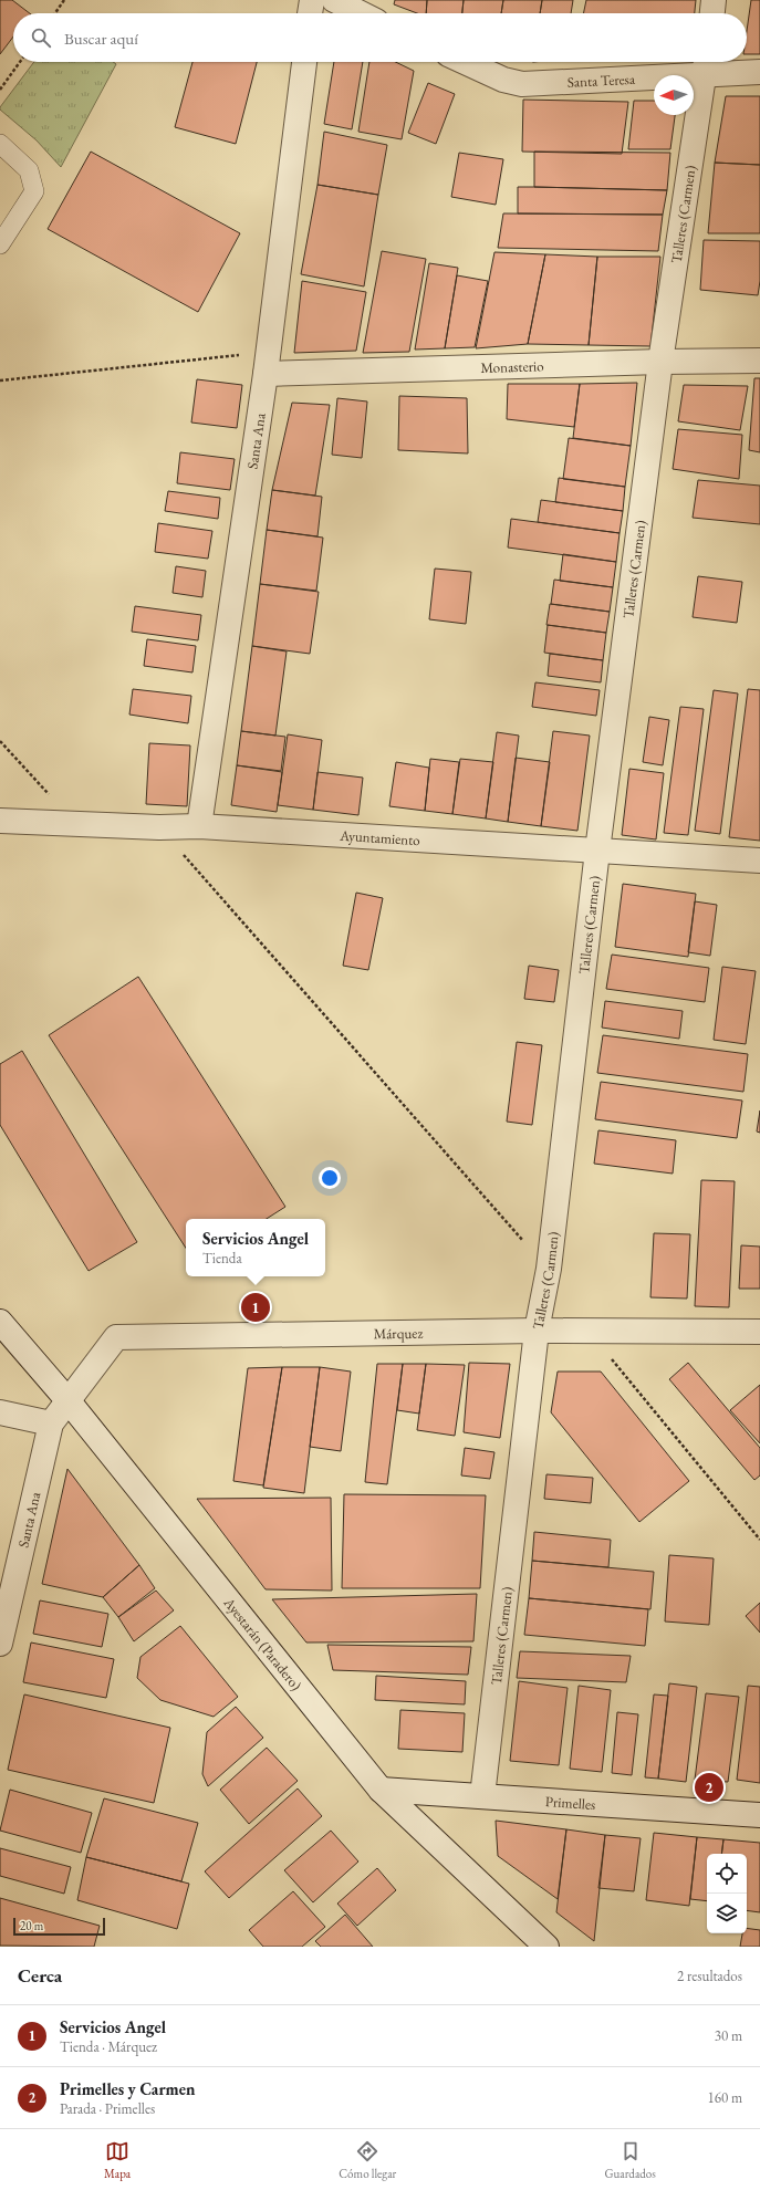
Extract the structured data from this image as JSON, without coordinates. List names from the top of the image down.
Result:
{
  "streets": {
    "street": [
      "Santa Teresa",
      "Talleres (Carmen)",
      "Monasterio",
      "Santa Ana",
      "Ayuntamiento",
      "Márquez",
      "Ayestarán (Paradero)",
      "Primelles"
    ]
  },
  "crossings": [
    ["Santa Teresa", "Talleres (Carmen)"],
    ["Talleres (Carmen)", "Monasterio"],
    ["Talleres (Carmen)", "Ayuntamiento"],
    ["Talleres (Carmen)", "Márquez"],
    ["Talleres (Carmen)", "Primelles"],
    ["Monasterio", "Santa Ana"],
    ["Santa Ana", "Ayuntamiento"],
    ["Santa Ana", "Márquez"],
    ["Santa Ana", "Ayestarán (Paradero)"],
    ["Márquez", "Ayestarán (Paradero)"],
    ["Ayestarán (Paradero)", "Primelles"]
  ],
  "scale_bar": "20 m",
  "north": "left",
  "page": {
    "search": "Buscar aquí",
    "popup": ["Servicios Angel", "Tienda"],
    "pins": ["1", "2"],
    "scale": "20 m",
    "heading": ["Cerca", "2 resultados"],
    "list": [
      {
        "mark": "1",
        "name": "Servicios Angel",
        "note": "Tienda · Márquez",
        "value": "30 m"
      },
      {
        "mark": "2",
        "name": "Primelles y Carmen",
        "note": "Parada · Primelles",
        "value": "160 m"
      }
    ],
    "nav": ["Mapa", "Cómo llegar", "Guardados"]
  }
}
